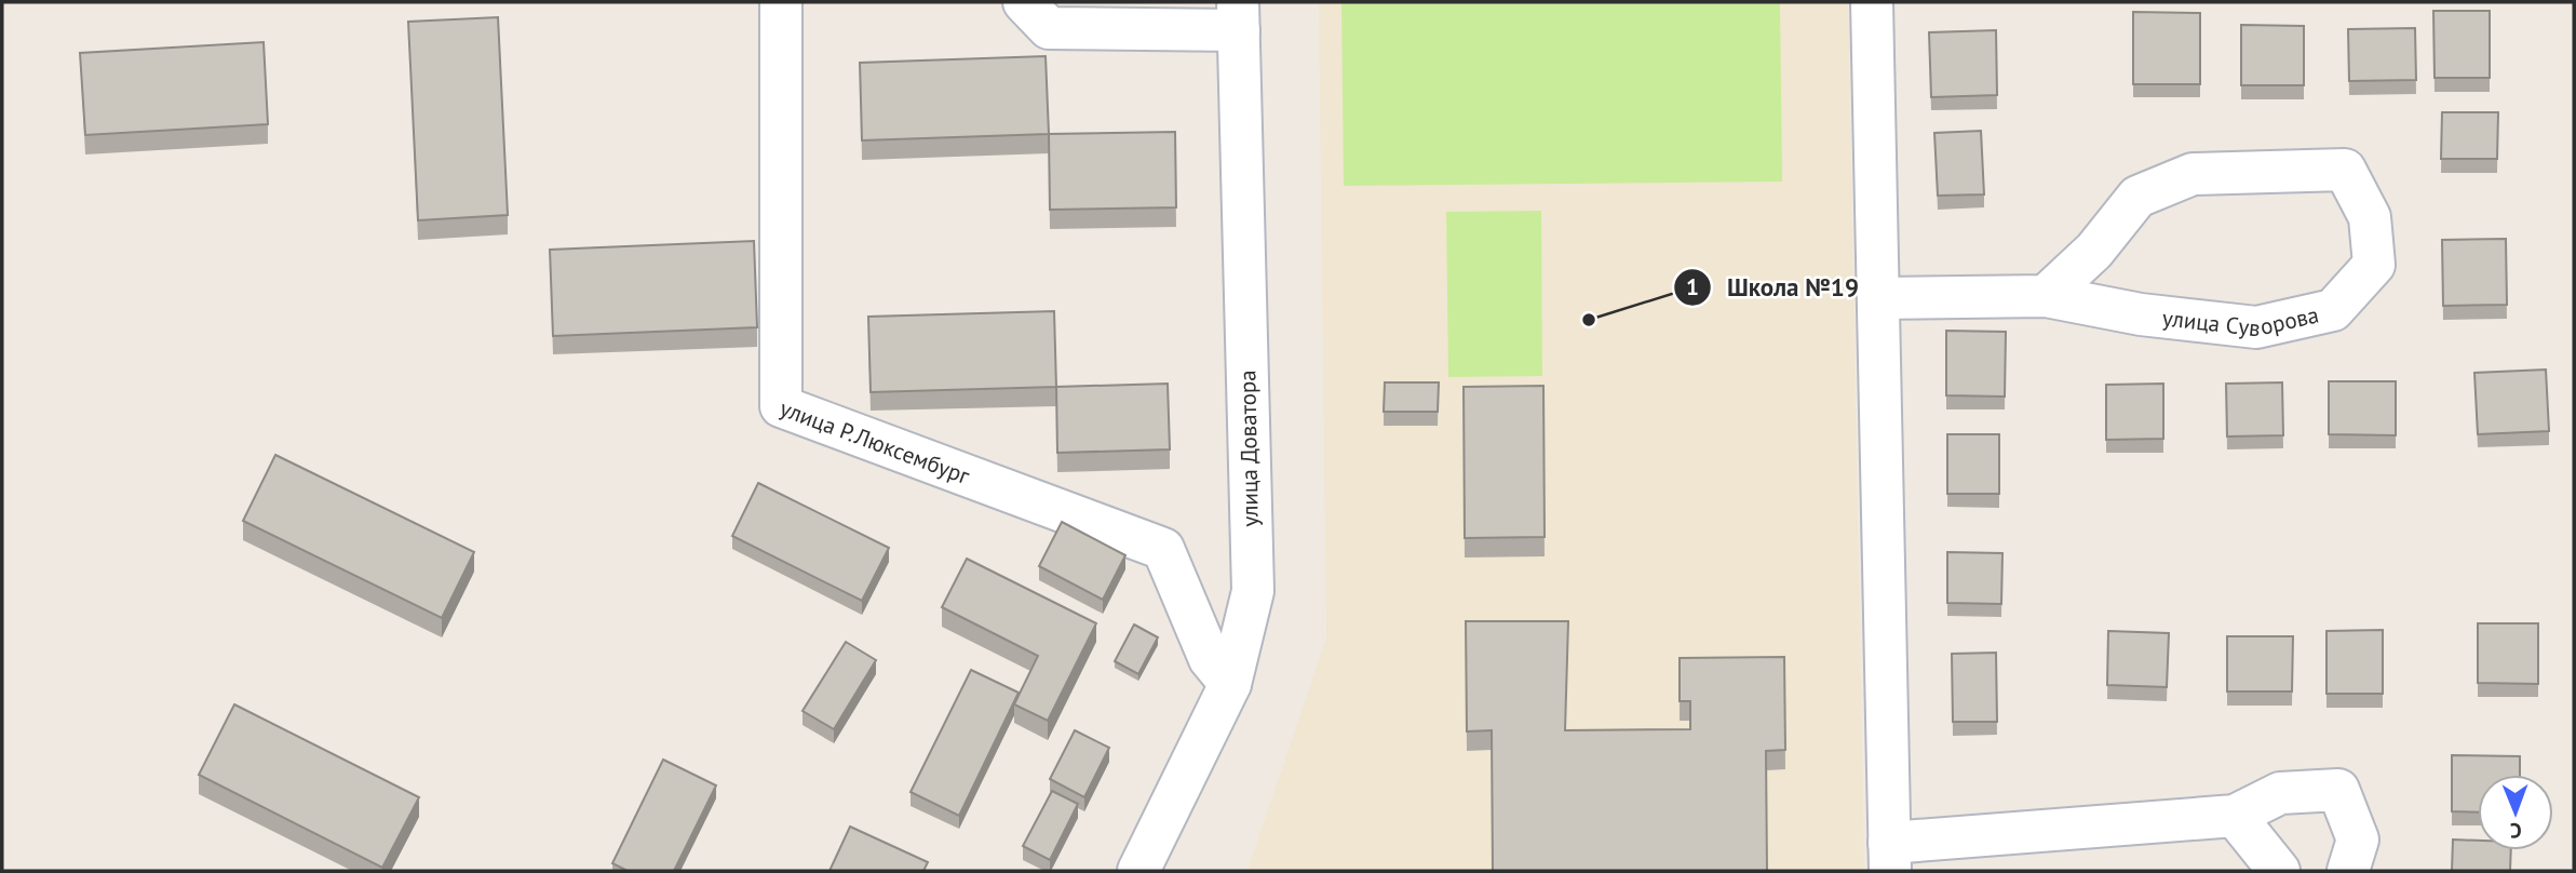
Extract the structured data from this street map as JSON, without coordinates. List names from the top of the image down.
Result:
{
  "streets": {
    "street": ["улица Суворова", "улица Р.Люксембург", "улица Доватора"]
  },
  "crossings": [
    ["улица Р.Люксембург", "улица Доватора"]
  ],
  "places": ["Школа №19"],
  "north": "bottom"
}
